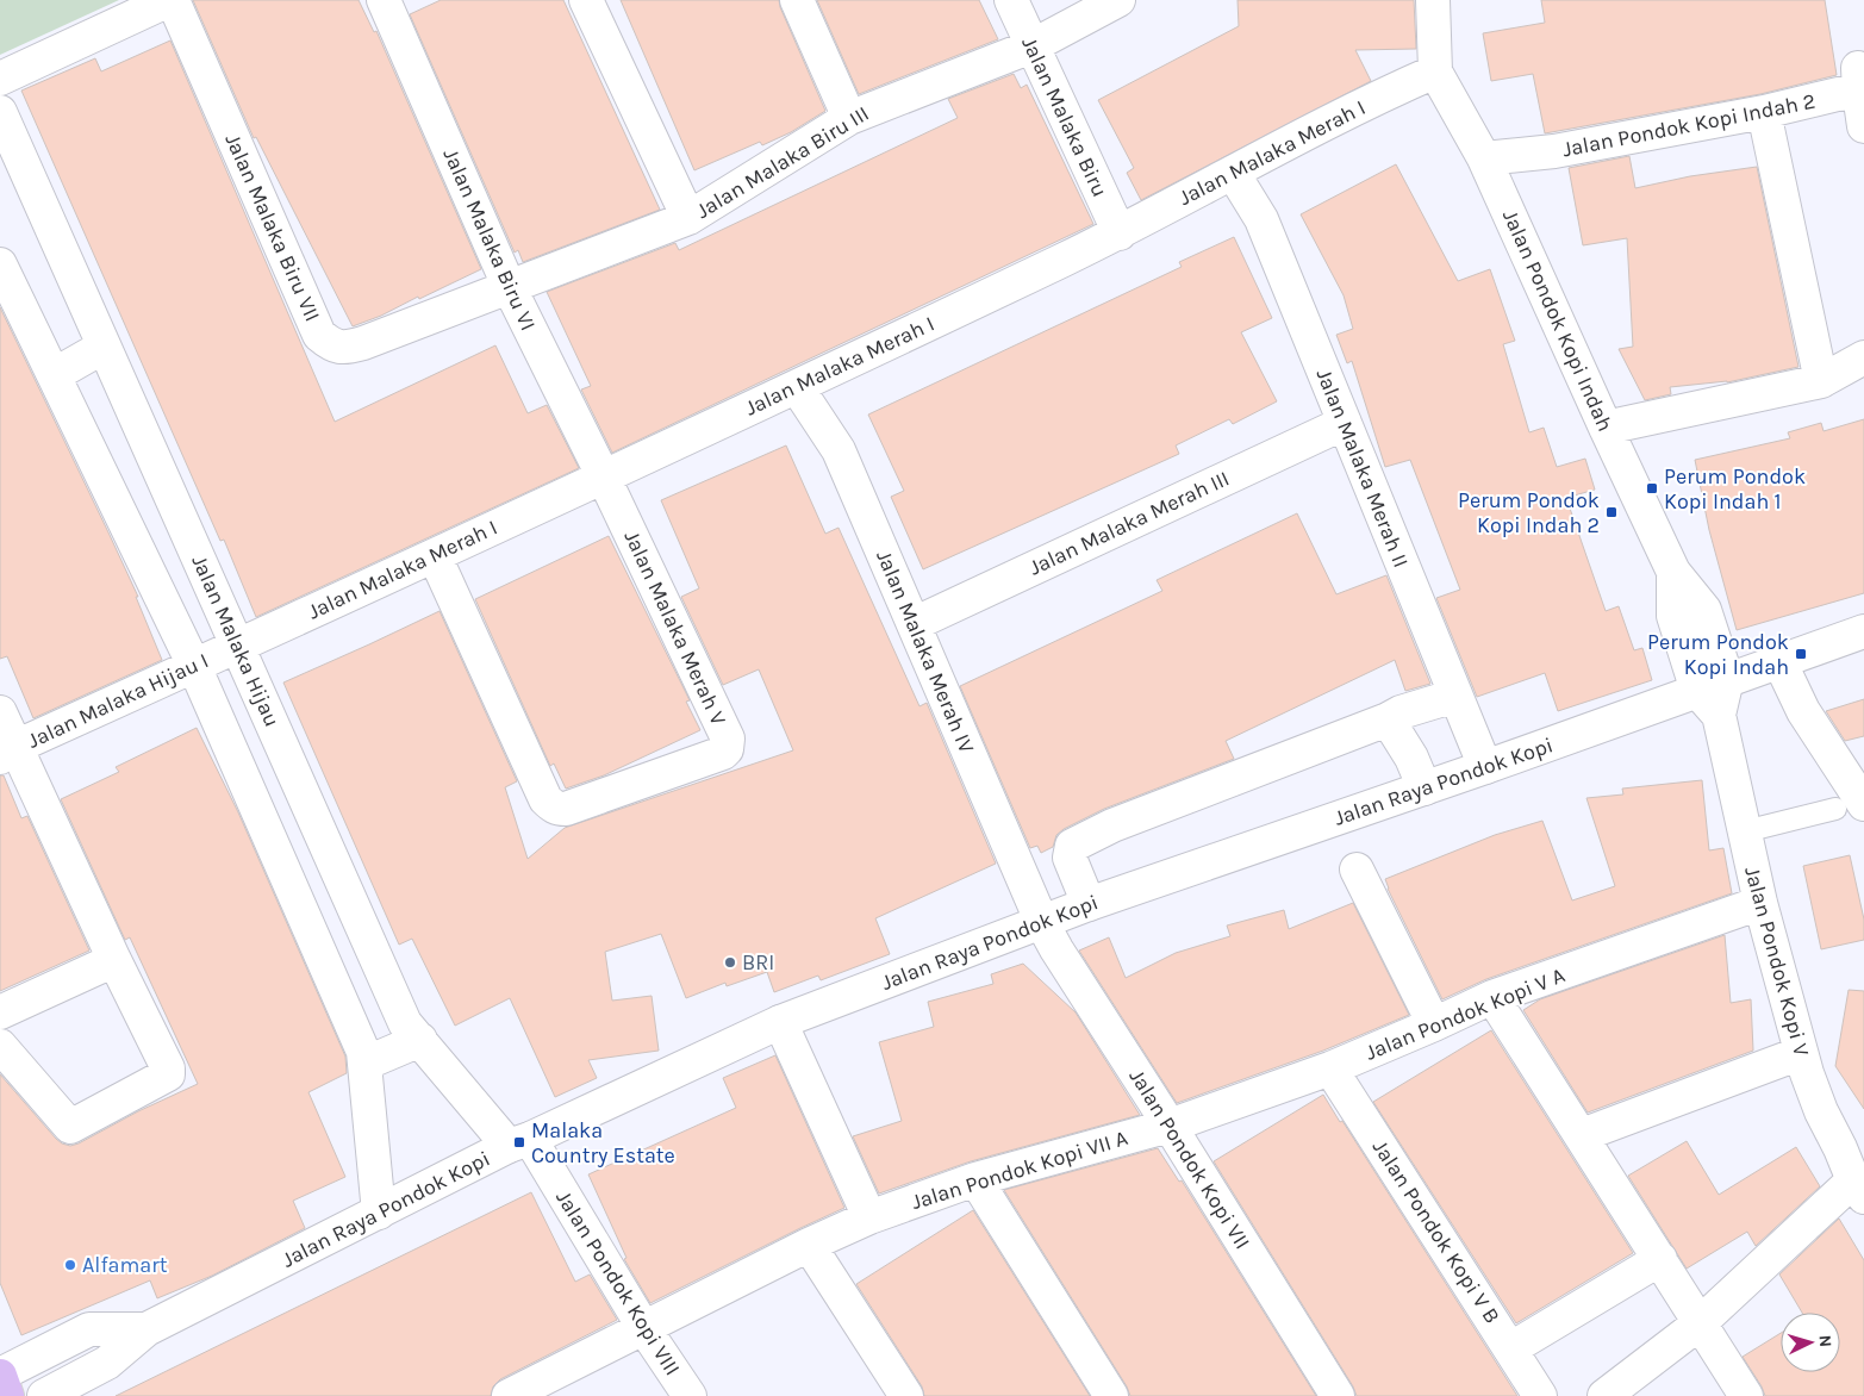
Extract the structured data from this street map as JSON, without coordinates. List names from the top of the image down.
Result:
{
  "streets": {
    "street": [
      "Jalan Malaka Biru",
      "Jalan Pondok Kopi Indah 2",
      "Jalan Malaka Merah I",
      "Jalan Malaka Biru III",
      "Jalan Malaka Biru VII",
      "Jalan Malaka Biru VI",
      "Jalan Pondok Kopi Indah",
      "Jalan Malaka Merah II",
      "Jalan Malaka Merah III",
      "Jalan Malaka Merah V",
      "Jalan Malaka Hijau",
      "Jalan Malaka Merah IV",
      "Jalan Malaka Hijau I",
      "Jalan Raya Pondok Kopi",
      "Jalan Pondok Kopi V",
      "Jalan Pondok Kopi V A",
      "Jalan Pondok Kopi VII",
      "Jalan Pondok Kopi VII A",
      "Jalan Pondok Kopi V B",
      "Jalan Pondok Kopi VIII"
    ]
  },
  "crossings": [
    ["Jalan Malaka Biru", "Jalan Malaka Merah I"],
    ["Jalan Malaka Biru", "Jalan Malaka Biru III"],
    ["Jalan Pondok Kopi Indah 2", "Jalan Pondok Kopi Indah"],
    ["Jalan Malaka Merah I", "Jalan Malaka Biru VI"],
    ["Jalan Malaka Merah I", "Jalan Pondok Kopi Indah"],
    ["Jalan Malaka Merah I", "Jalan Malaka Merah II"],
    ["Jalan Malaka Merah I", "Jalan Malaka Merah V"],
    ["Jalan Malaka Merah I", "Jalan Malaka Hijau"],
    ["Jalan Malaka Merah I", "Jalan Malaka Merah IV"],
    ["Jalan Malaka Merah I", "Jalan Malaka Hijau I"],
    ["Jalan Malaka Biru III", "Jalan Malaka Biru VII"],
    ["Jalan Malaka Biru III", "Jalan Malaka Biru VI"],
    ["Jalan Malaka Biru VII", "Jalan Malaka Biru VI"],
    ["Jalan Malaka Biru VI", "Jalan Malaka Merah V"],
    ["Jalan Pondok Kopi Indah", "Jalan Raya Pondok Kopi"],
    ["Jalan Pondok Kopi Indah", "Jalan Pondok Kopi V"],
    ["Jalan Malaka Merah II", "Jalan Malaka Merah III"],
    ["Jalan Malaka Merah II", "Jalan Raya Pondok Kopi"],
    ["Jalan Malaka Merah III", "Jalan Malaka Merah IV"],
    ["Jalan Malaka Hijau", "Jalan Malaka Hijau I"],
    ["Jalan Malaka Hijau", "Jalan Raya Pondok Kopi"],
    ["Jalan Malaka Hijau", "Jalan Pondok Kopi VIII"],
    ["Jalan Malaka Merah IV", "Jalan Raya Pondok Kopi"],
    ["Jalan Malaka Merah IV", "Jalan Pondok Kopi VII"],
    ["Jalan Raya Pondok Kopi", "Jalan Pondok Kopi V"],
    ["Jalan Raya Pondok Kopi", "Jalan Pondok Kopi VII"],
    ["Jalan Raya Pondok Kopi", "Jalan Pondok Kopi VIII"],
    ["Jalan Pondok Kopi V", "Jalan Pondok Kopi V A"],
    ["Jalan Pondok Kopi V A", "Jalan Pondok Kopi VII"],
    ["Jalan Pondok Kopi V A", "Jalan Pondok Kopi VII A"],
    ["Jalan Pondok Kopi V A", "Jalan Pondok Kopi V B"],
    ["Jalan Pondok Kopi VII", "Jalan Pondok Kopi VII A"],
    ["Jalan Pondok Kopi VII A", "Jalan Pondok Kopi VIII"]
  ],
  "places": {
    "transit": [
      "Perum Pondok Kopi Indah 1",
      "Perum Pondok Kopi Indah 2",
      "Perum Pondok Kopi Indah",
      "Malaka Country Estate"
    ],
    "other": ["BRI", "Alfamart"]
  },
  "north": "right"
}
